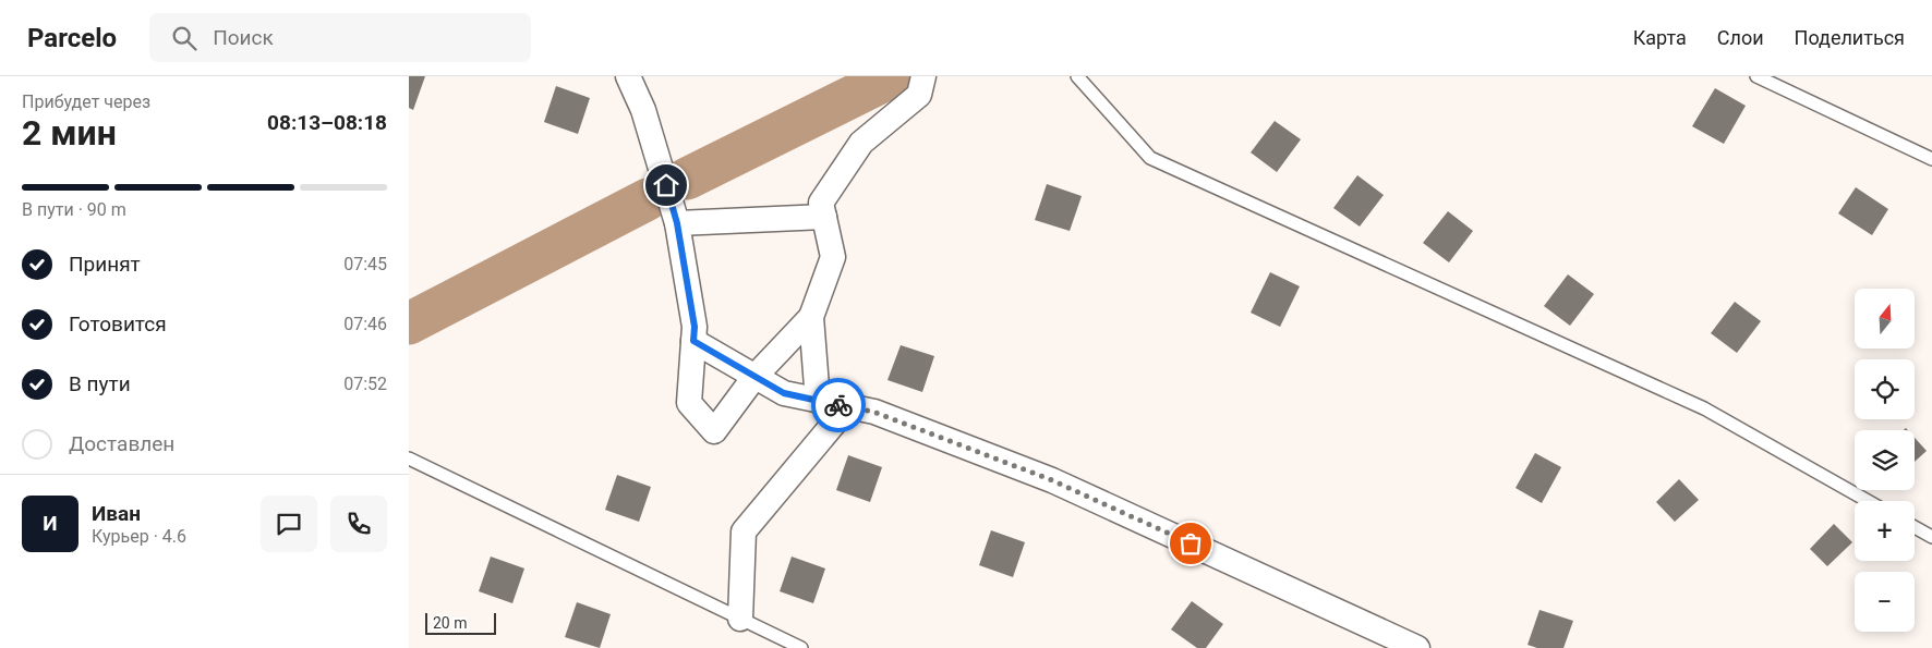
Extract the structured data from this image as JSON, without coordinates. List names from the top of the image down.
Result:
{
  "scale_bar": "20 m",
  "north": "top",
  "page": {
    "header": "Parcelo",
    "search": "Поиск",
    "nav": ["Карта", "Слои", "Поделиться"],
    "heading": ["2 мин", "Прибудет через", "08:13–08:18"],
    "panel": ["Иван", "Курьер · 4.6"],
    "bar": "В пути · 90 m",
    "list": [
      ["Принят", "07:45"],
      ["Готовится", "07:46"],
      ["В пути", "07:52"],
      "Доставлен"
    ],
    "map_buttons": ["+", "−"],
    "round": "И",
    "scale": "20 m"
  }
}
